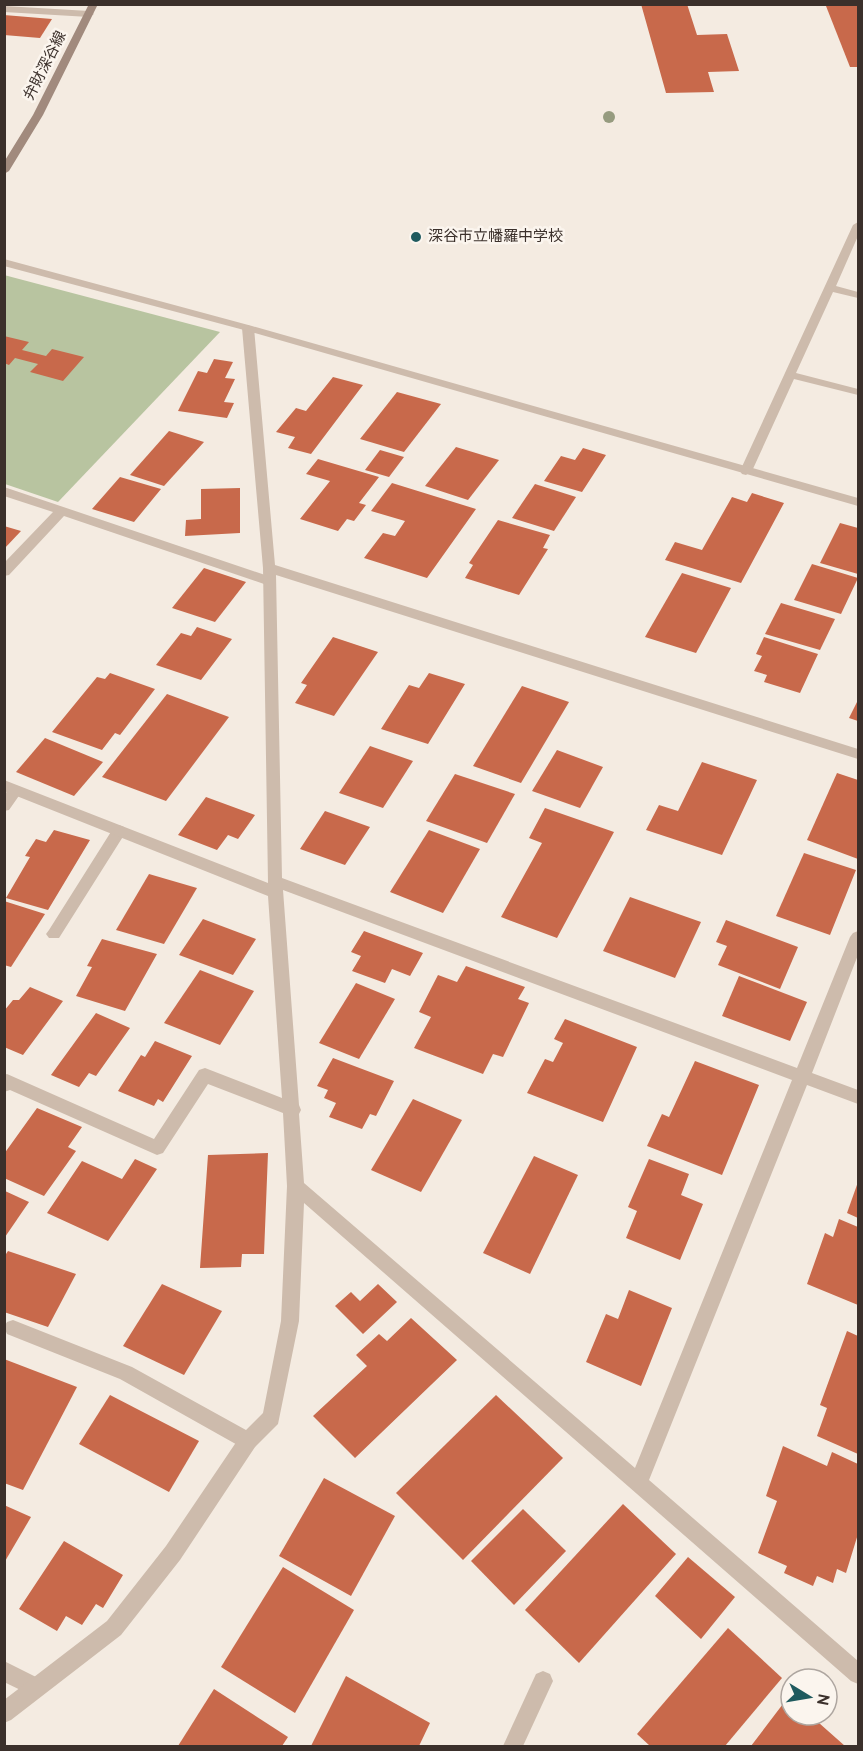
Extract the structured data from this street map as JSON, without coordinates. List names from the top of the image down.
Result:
{
  "streets": {
    "main road": ["弁財深谷線"]
  },
  "places": ["深谷市立幡羅中学校"],
  "north": "right"
}
